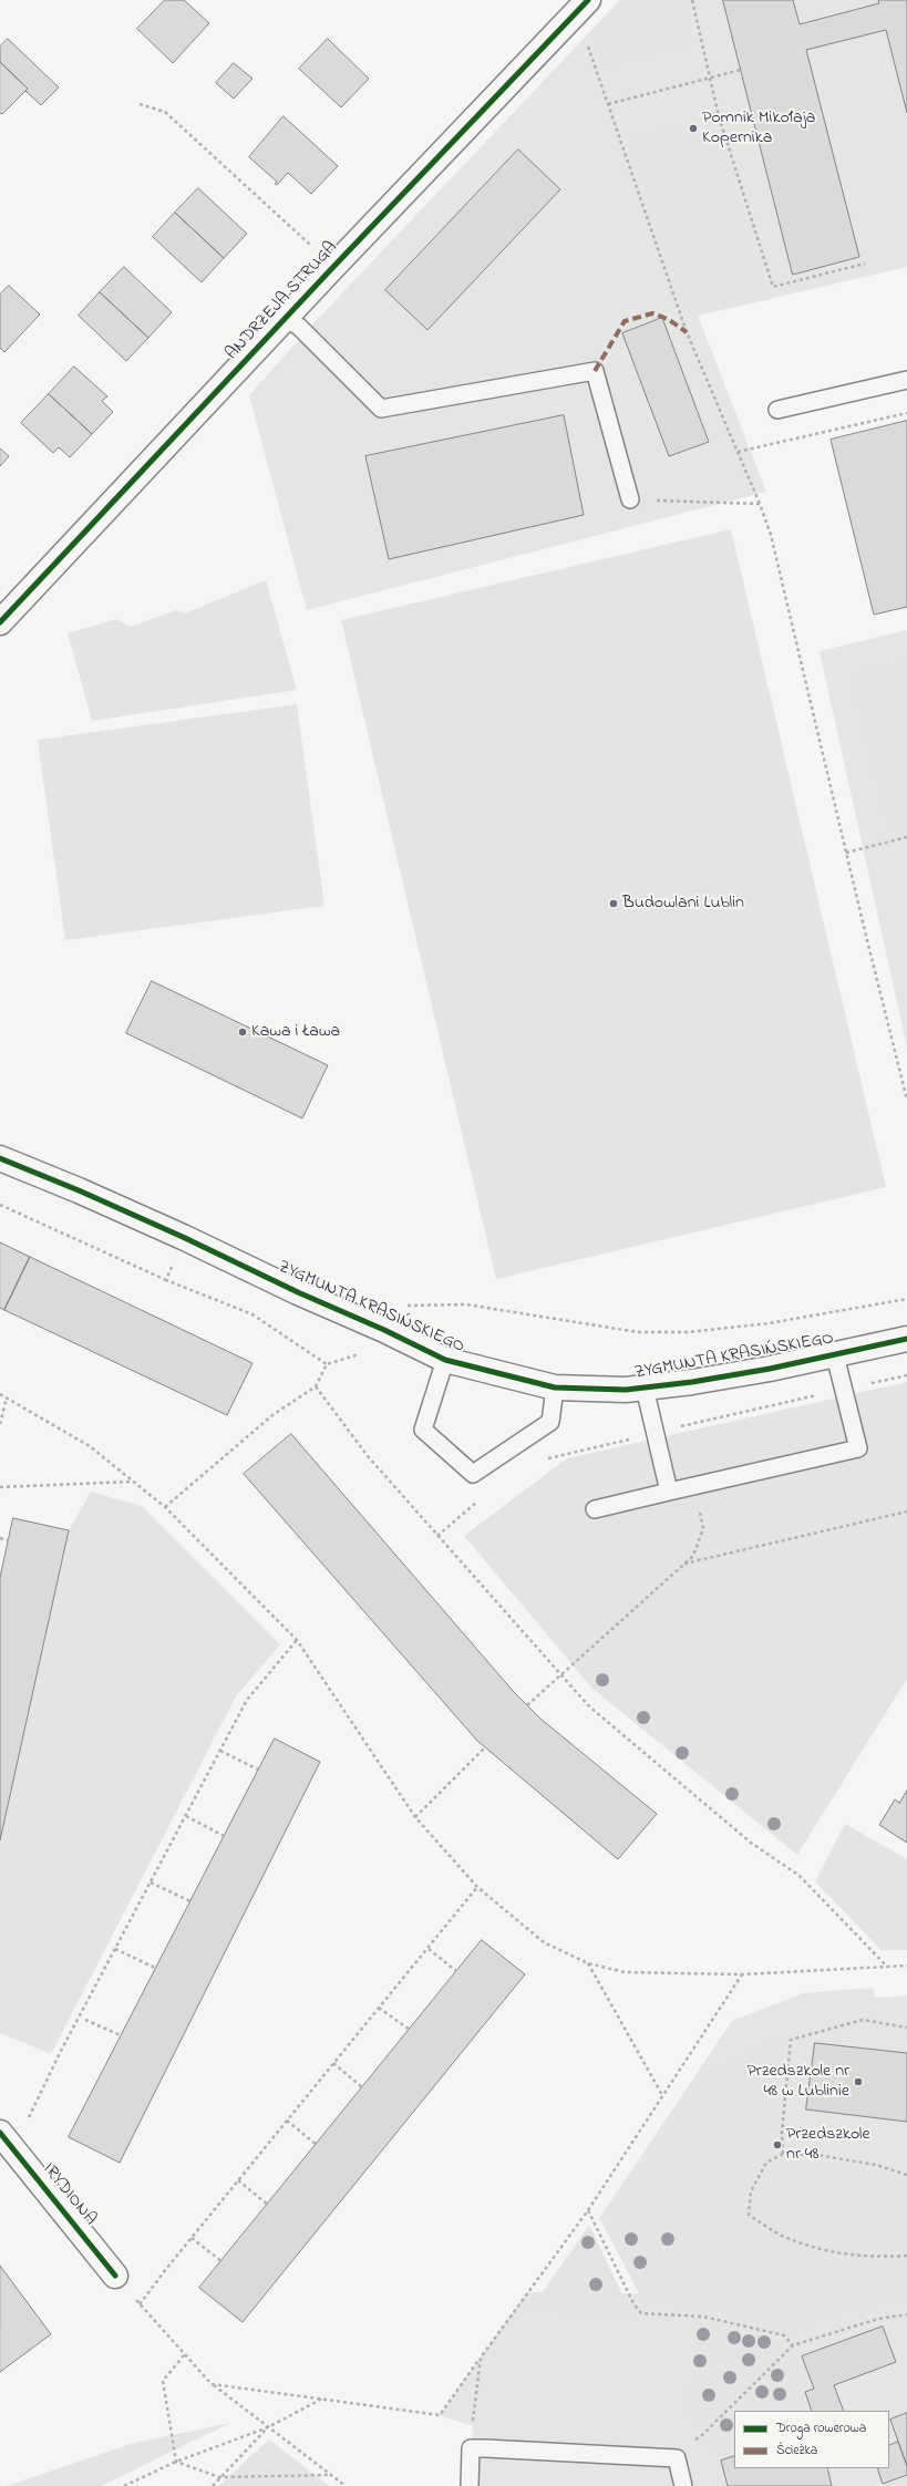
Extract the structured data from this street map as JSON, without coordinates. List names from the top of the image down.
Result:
{
  "streets": {
    "street": ["ANDRZEJA STRUGA", "ZYGMUNTA KRASIŃSKIEGO", "IRYDIONA"]
  },
  "places": [
    "Pomnik Mikołaja Kopernika",
    "Budowlani Lublin",
    "Kawa i Ława",
    "Przedszkole nr 48 w Lublinie",
    "Przedszkole nr 48"
  ],
  "legend": ["Droga rowerowa", "Ścieżka"]
}
